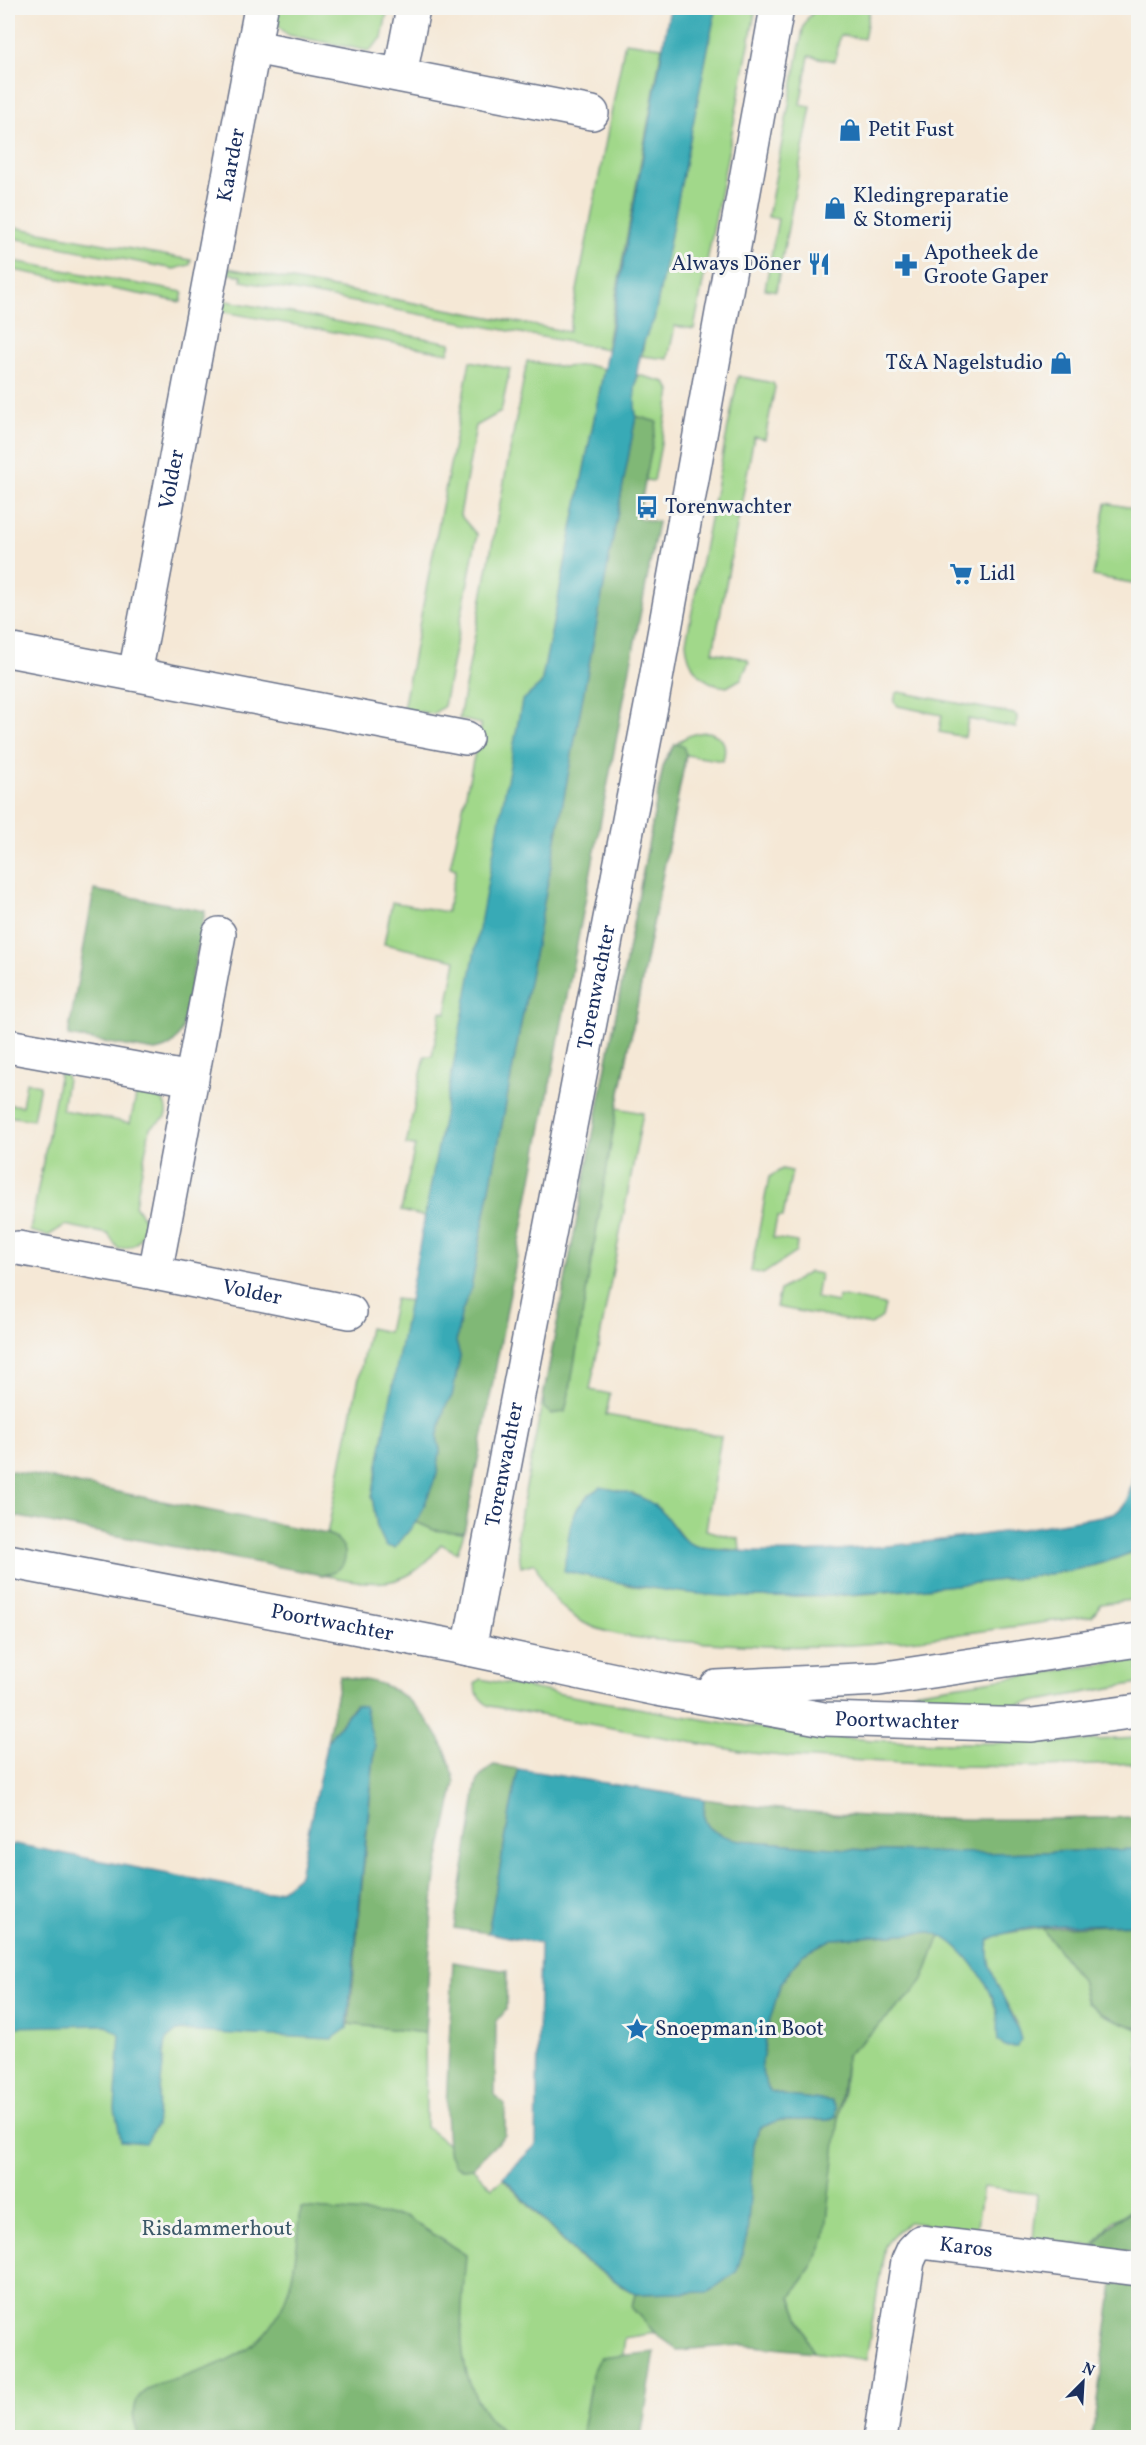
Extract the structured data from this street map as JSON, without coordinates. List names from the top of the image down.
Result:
{
  "streets": {
    "street": [
      "Kaarder",
      "Volder",
      "Torenwachter",
      "Poortwachter",
      "Karos"
    ]
  },
  "crossings": [
    ["Kaarder", "Volder"],
    ["Torenwachter", "Poortwachter"]
  ],
  "parks": ["Risdammerhout"],
  "places": {
    "shop": ["Petit Fust", "Kledingreparatie & Stomerij", "T&A Nagelstudio"],
    "restaurant": ["Always Döner"],
    "pharmacy": ["Apotheek de Groote Gaper"],
    "bus stop": ["Torenwachter"],
    "supermarket": ["Lidl"],
    "place": ["Snoepman in Boot"]
  },
  "north": "top right"
}
